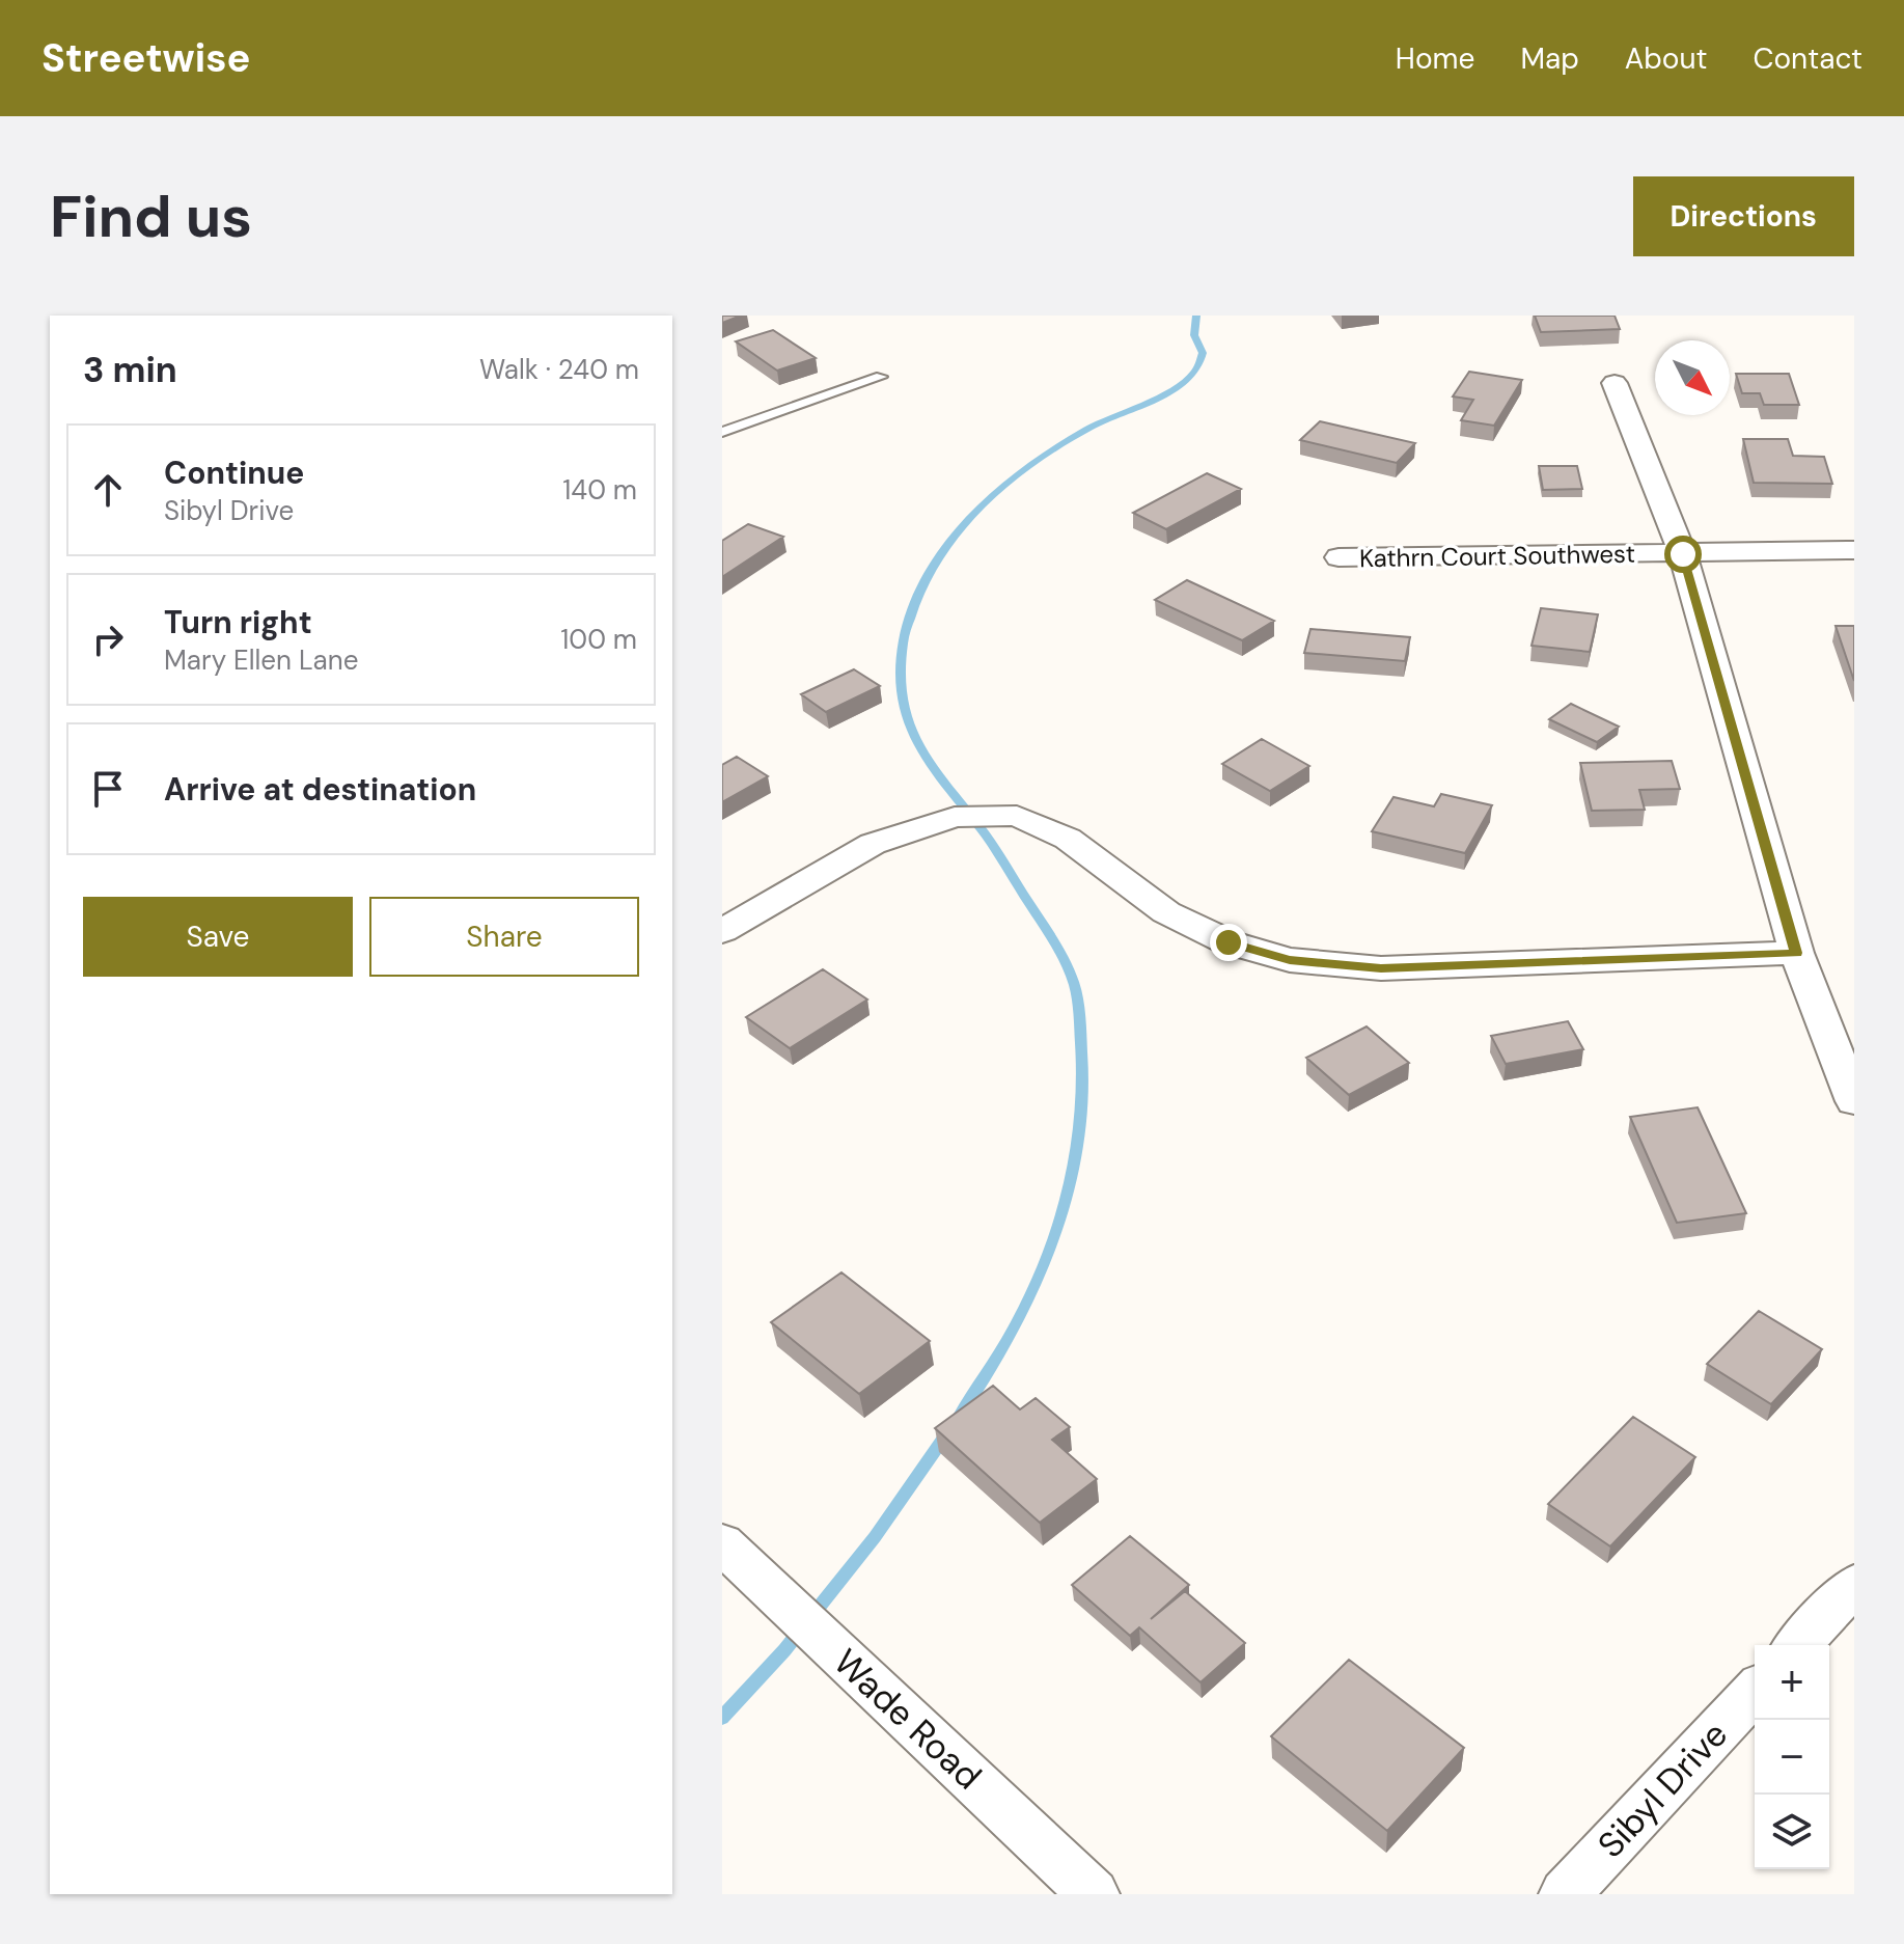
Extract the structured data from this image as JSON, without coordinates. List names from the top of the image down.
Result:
{
  "streets": {
    "street": ["Kathrn Court Southwest", "Wade Road", "Sibyl Drive"]
  },
  "north": "bottom right",
  "page": {
    "header": "Streetwise",
    "nav": [
      "Home",
      "Map",
      "About",
      "Contact"
    ],
    "buttons": [
      "Directions",
      ["Save", "Share"]
    ],
    "title": "Find us",
    "heading": ["3 min", "Walk · 240 m"],
    "list": [
      ["Continue", "Sibyl Drive", "140 m"],
      ["Turn right", "Mary Ellen Lane", "100 m"],
      "Arrive at destination"
    ],
    "map_buttons": ["+", "−"]
  }
}
